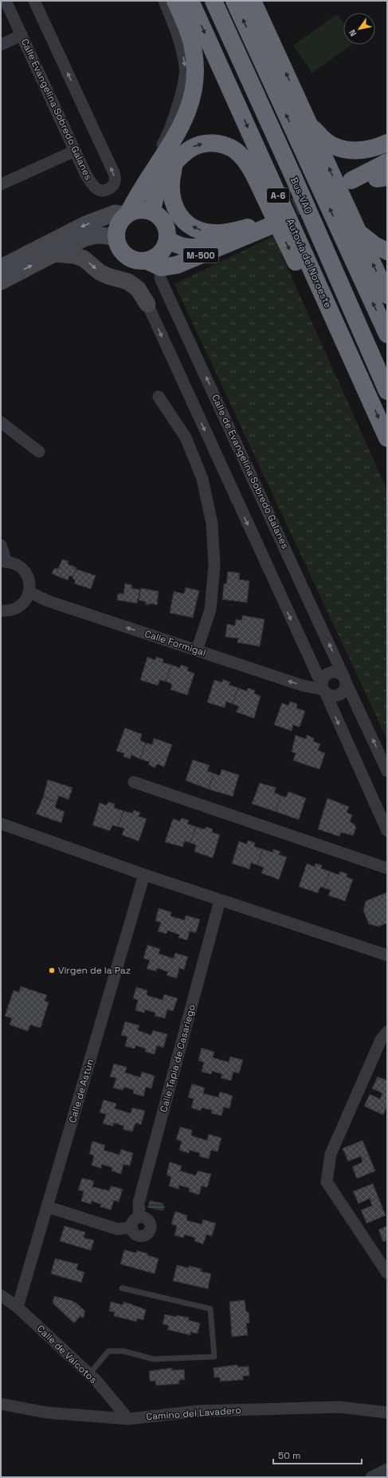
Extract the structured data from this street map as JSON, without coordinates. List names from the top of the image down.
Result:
{
  "streets": {
    "highway": [
      "A-6",
      "Bus-VAO",
      "M-500",
      "Autovía del Noroeste"
    ],
    "street": [
      "Calle Evangelina Sobredo Galanes",
      "Calle de Evangelina Sobredo Galanes",
      "Calle Formigal",
      "Calle Tapia de Casariego",
      "Calle de Astún",
      "Calle de Valcotos",
      "Camino del Lavadero"
    ]
  },
  "crossings": [
    ["M-500", "Calle de Evangelina Sobredo Galanes"],
    ["Calle de Evangelina Sobredo Galanes", "Calle Formigal"],
    ["Calle de Astún", "Calle de Valcotos"],
    ["Calle de Valcotos", "Camino del Lavadero"]
  ],
  "one_way": ["Calle Formigal"],
  "places": ["Virgen de la Paz"],
  "scale_bar": "50 m",
  "north": "bottom left"
}
